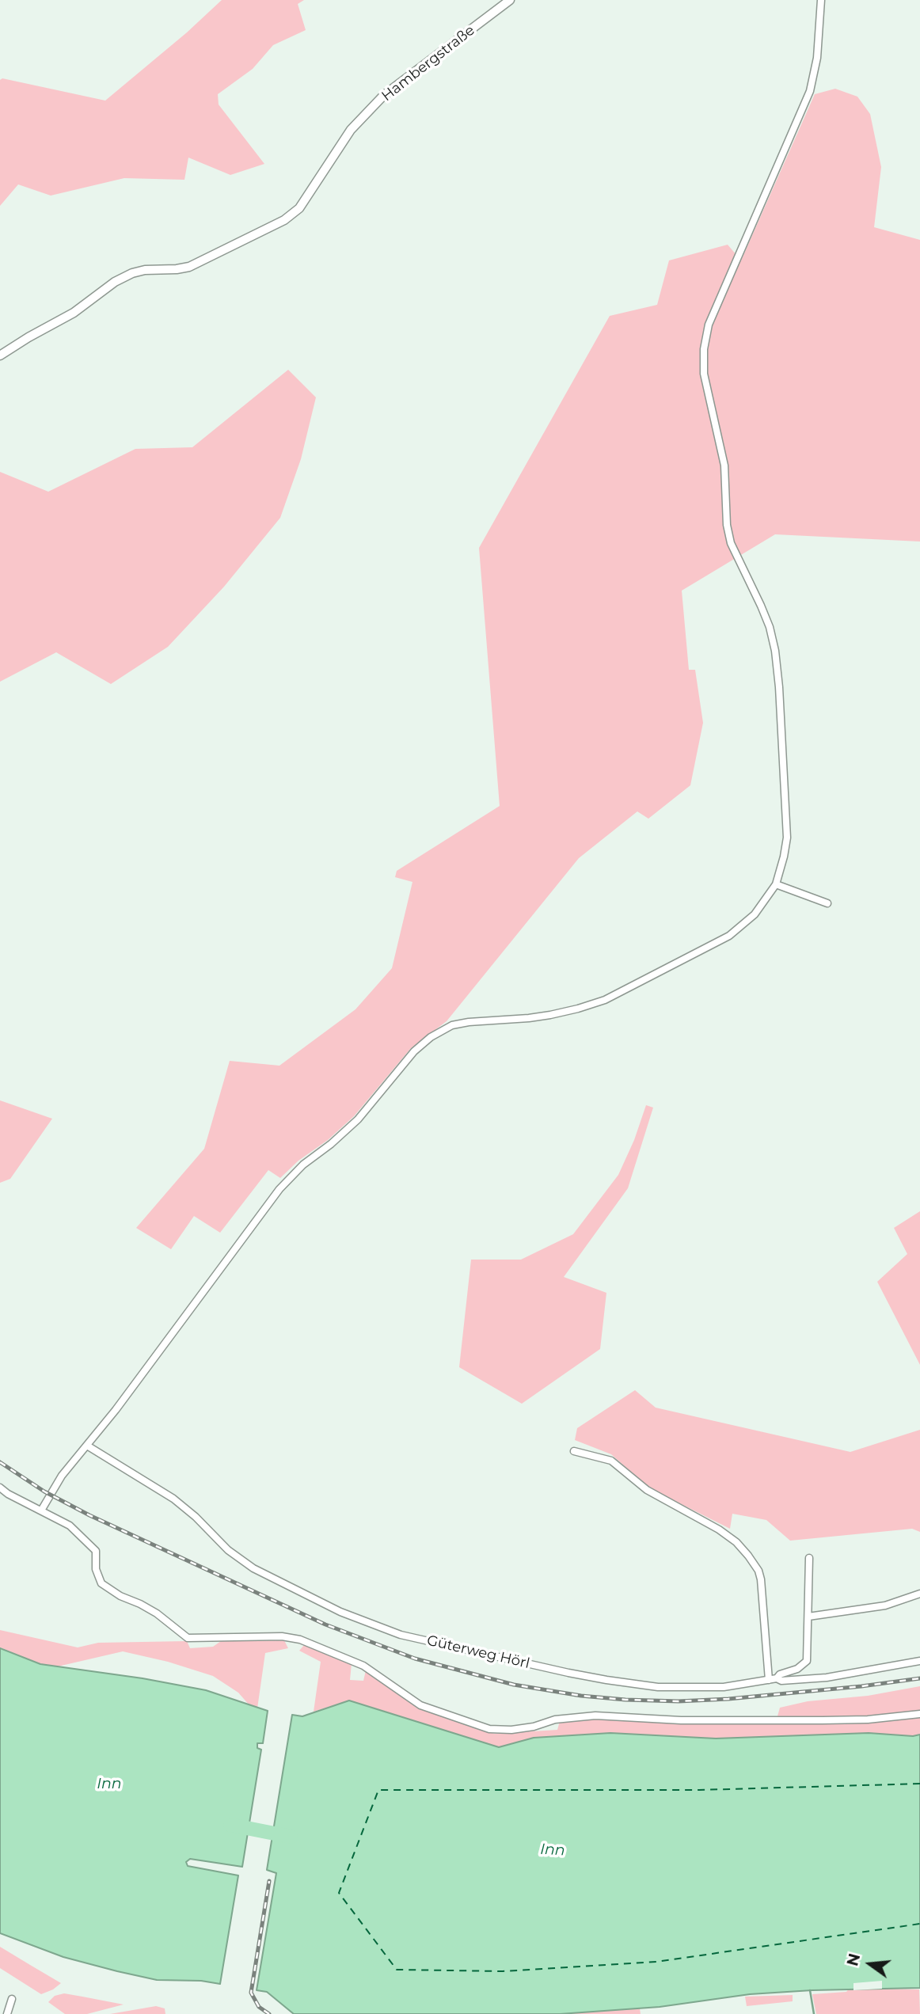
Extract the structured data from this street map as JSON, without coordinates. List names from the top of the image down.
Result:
{
  "streets": {
    "street": ["Hambergstraße", "Güterweg Hörl"]
  },
  "water": ["Inn"],
  "north": "left"
}
